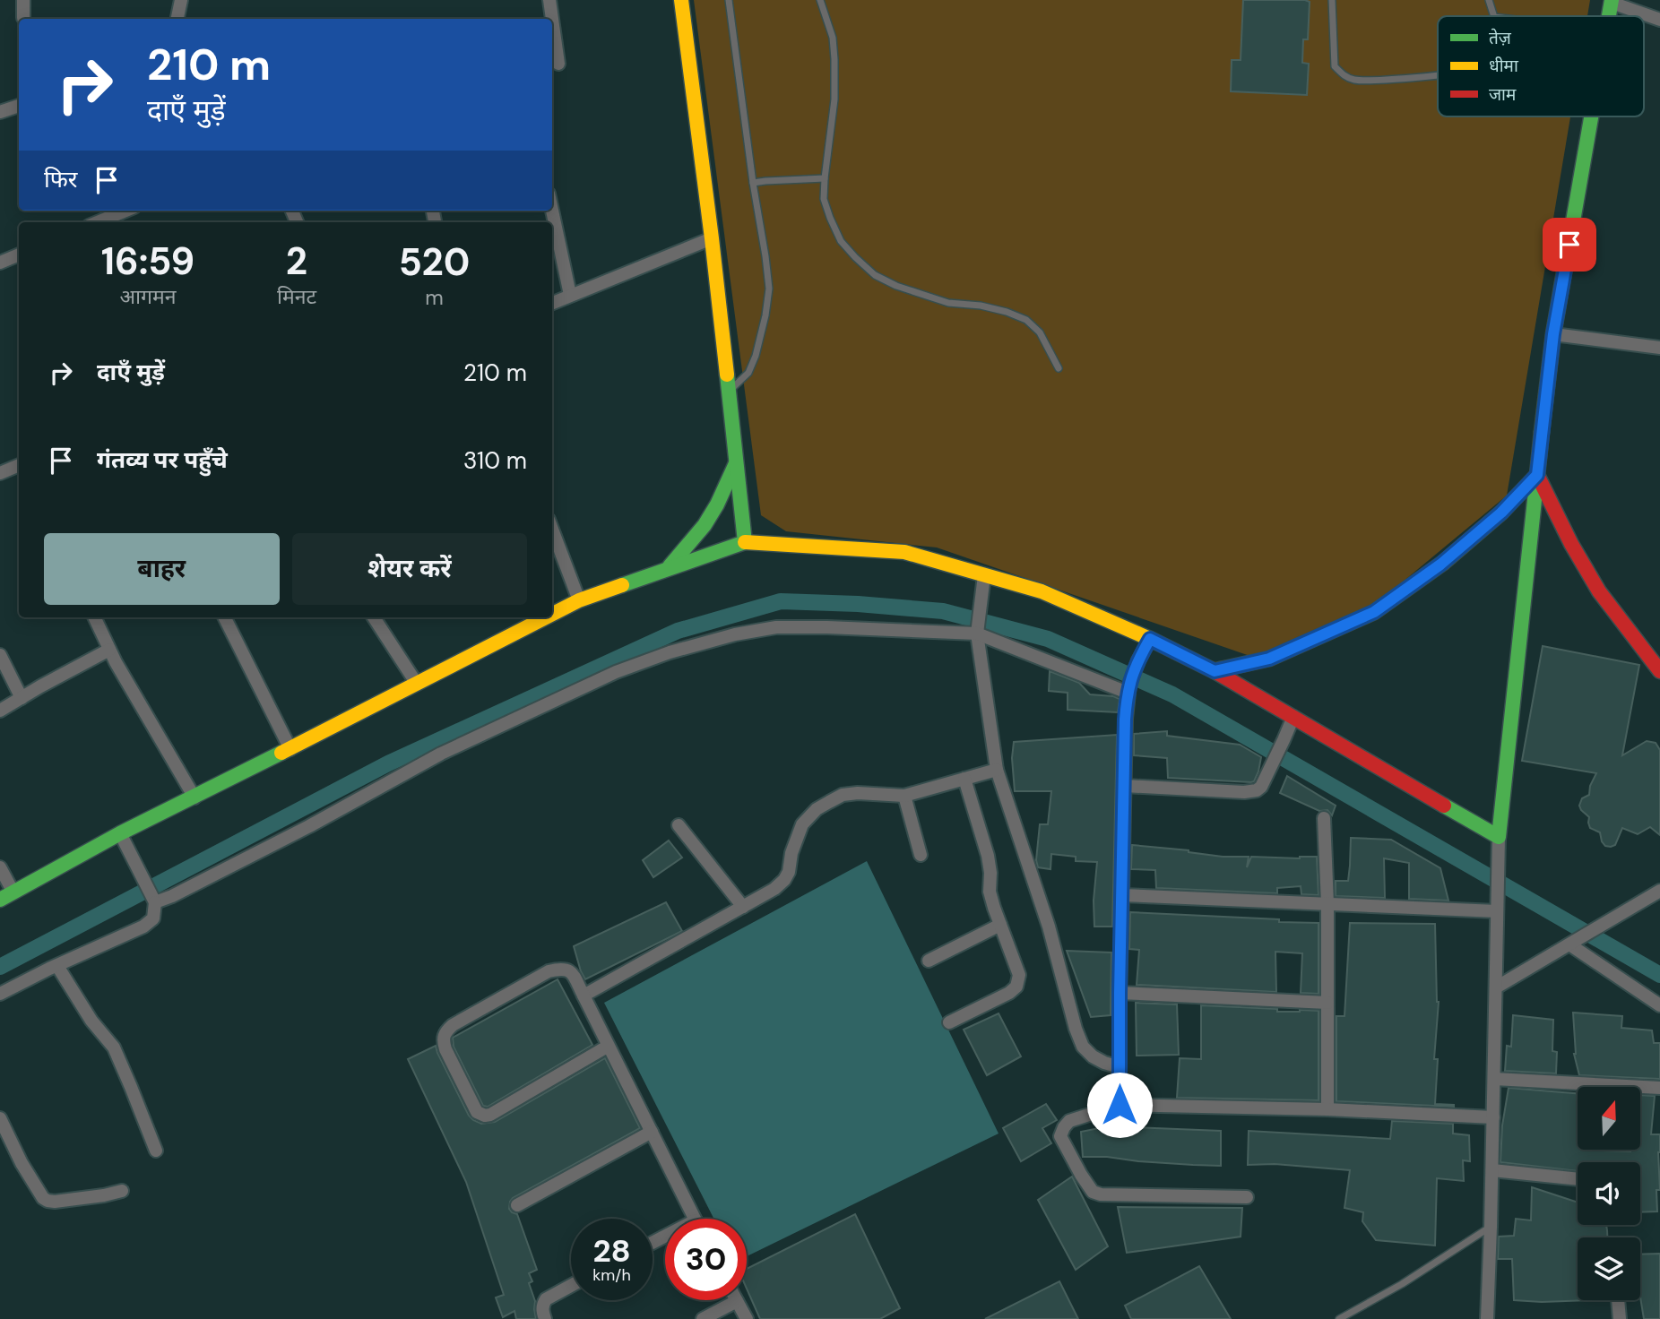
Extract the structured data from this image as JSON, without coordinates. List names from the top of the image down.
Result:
{
  "legend": ["तेज़", "धीमा", "जाम"],
  "north": "top",
  "page": {
    "turn": ["210 m", "दाएँ मुड़ें"],
    "then": "फिर",
    "eta": [
      "16:59",
      "आगमन",
      "2",
      "मिनट",
      "520",
      "m"
    ],
    "list": [
      {
        "name": "दाएँ मुड़ें",
        "value": "210 m"
      },
      {
        "name": "गंतव्य पर पहुँचे",
        "value": "310 m"
      }
    ],
    "buttons": ["बाहर", "शेयर करें"],
    "speed": "28 km/h",
    "limit": "30"
  }
}
